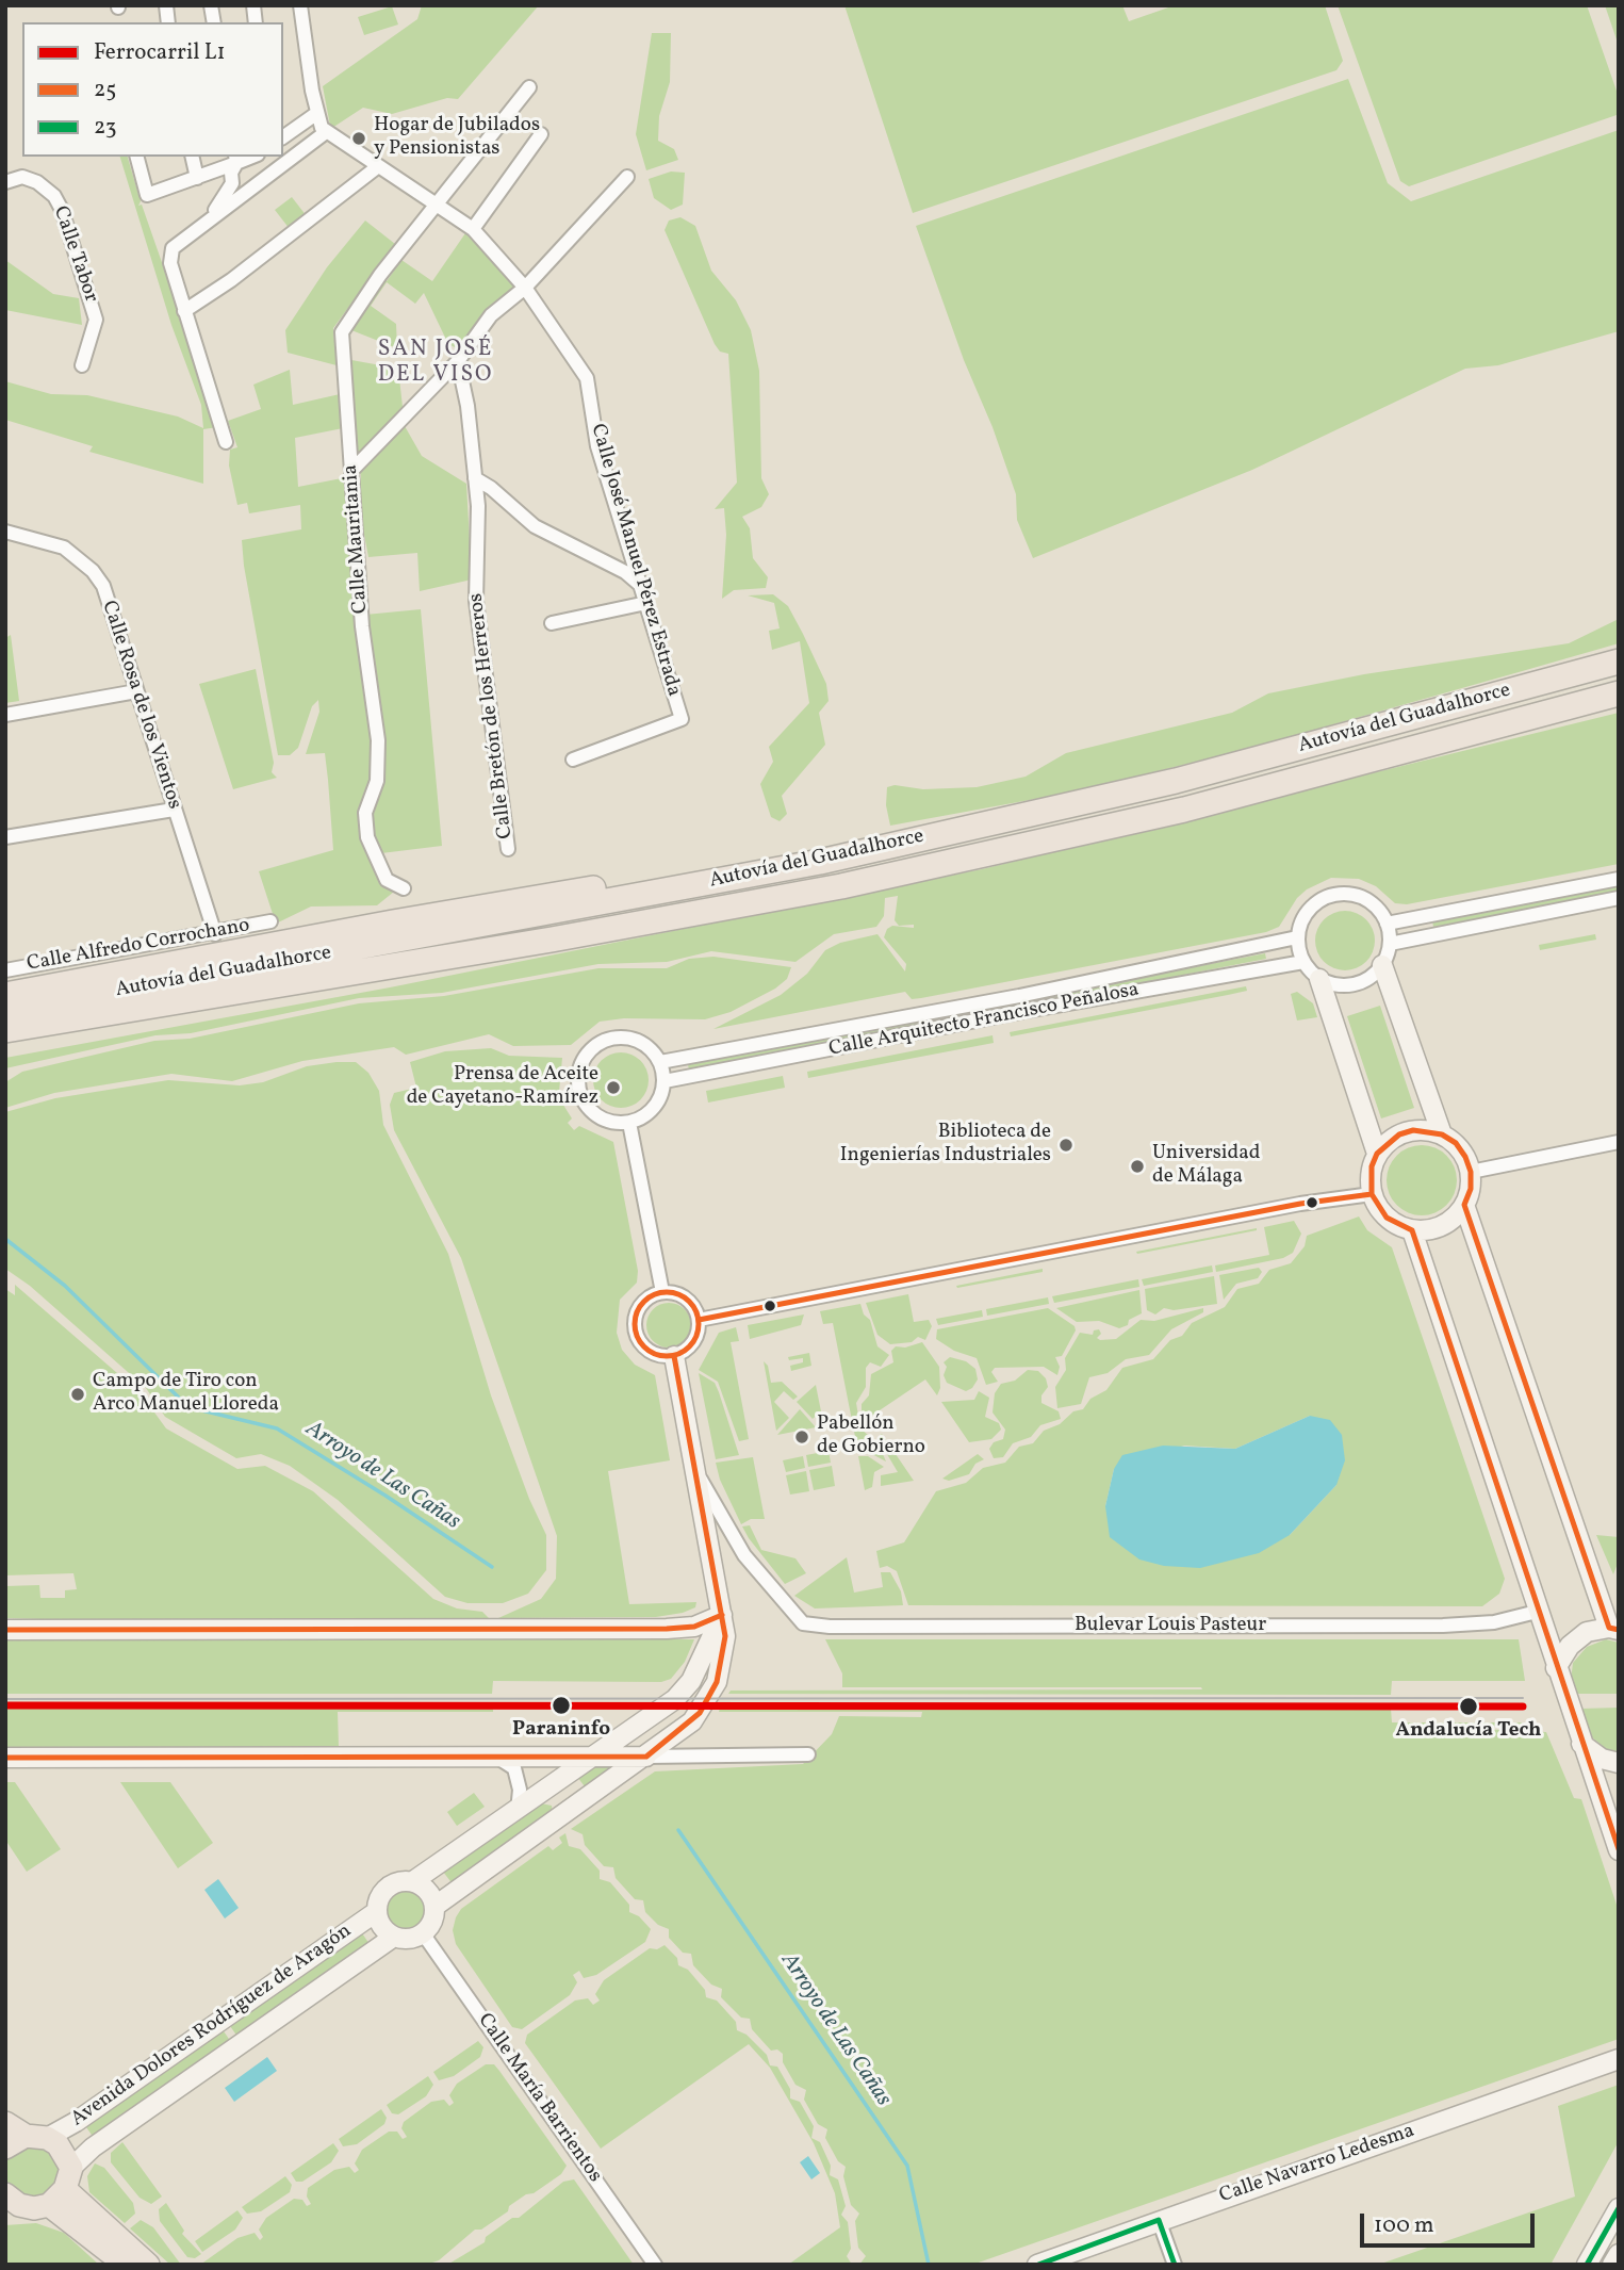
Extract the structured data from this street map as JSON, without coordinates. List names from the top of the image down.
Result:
{
  "streets": {
    "highway": ["Autovía del Guadalhorce"],
    "street": [
      "Calle Tabor",
      "Calle Mauritania",
      "Calle José Manuel Pérez Estrada",
      "Calle Rosa de los Vientos",
      "Calle Bretón de los Herreros",
      "Calle Alfredo Corrochano",
      "Calle Arquitecto Francisco Peñalosa",
      "Bulevar Louis Pasteur",
      "Avenida Dolores Rodríguez de Aragón",
      "Calle María Barrientos",
      "Calle Navarro Ledesma"
    ]
  },
  "crossings": [
    ["Calle Mauritania", "Calle José Manuel Pérez Estrada"],
    ["Calle Rosa de los Vientos", "Calle Alfredo Corrochano"],
    ["Avenida Dolores Rodríguez de Aragón", "Calle María Barrientos"]
  ],
  "districts": ["SAN JOSÉ DEL VISO"],
  "water": ["Arroyo de Las Cañas"],
  "places": [
    "Hogar de Jubilados y Pensionistas",
    "Prensa de Aceite de Cayetano-Ramírez",
    "Biblioteca de Ingenierías Industriales",
    "Universidad de Málaga",
    "Campo de Tiro con Arco Manuel Lloreda",
    "Pabellón de Gobierno",
    "Paraninfo",
    "Andalucía Tech"
  ],
  "lines": ["transit line 25", "rail line L1", "transit line 23"],
  "legend": ["Ferrocarril L1", "25", "23"],
  "scale_bar": "100 m"
}
